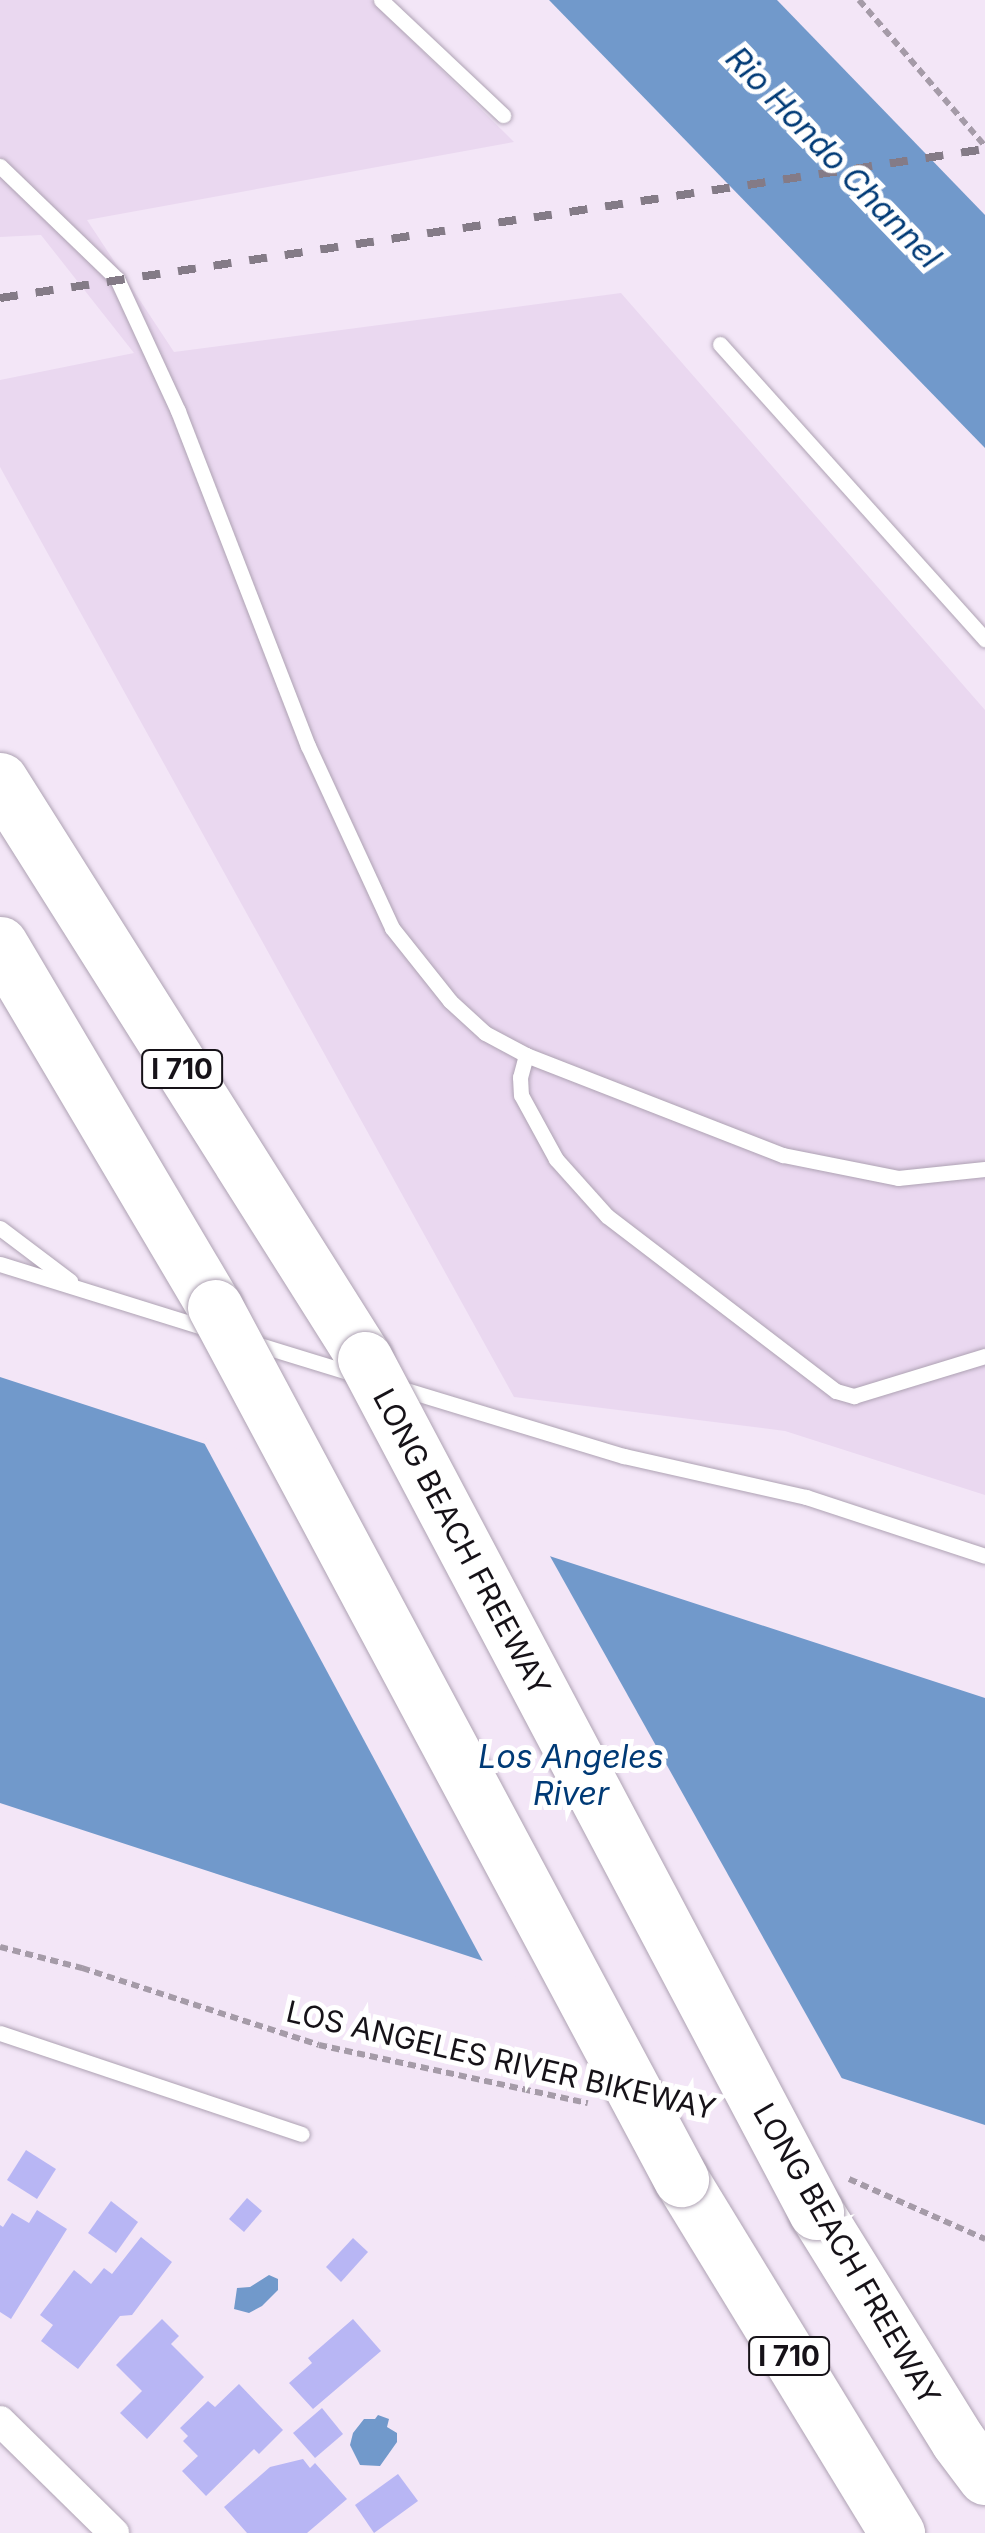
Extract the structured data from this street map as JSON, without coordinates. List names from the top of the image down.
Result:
{
  "streets": {
    "highway": ["I 710", "LONG BEACH FREEWAY"],
    "path": ["LOS ANGELES RIVER BIKEWAY"]
  },
  "water": ["Rio Hondo Channel", "Los Angeles River"]
}
